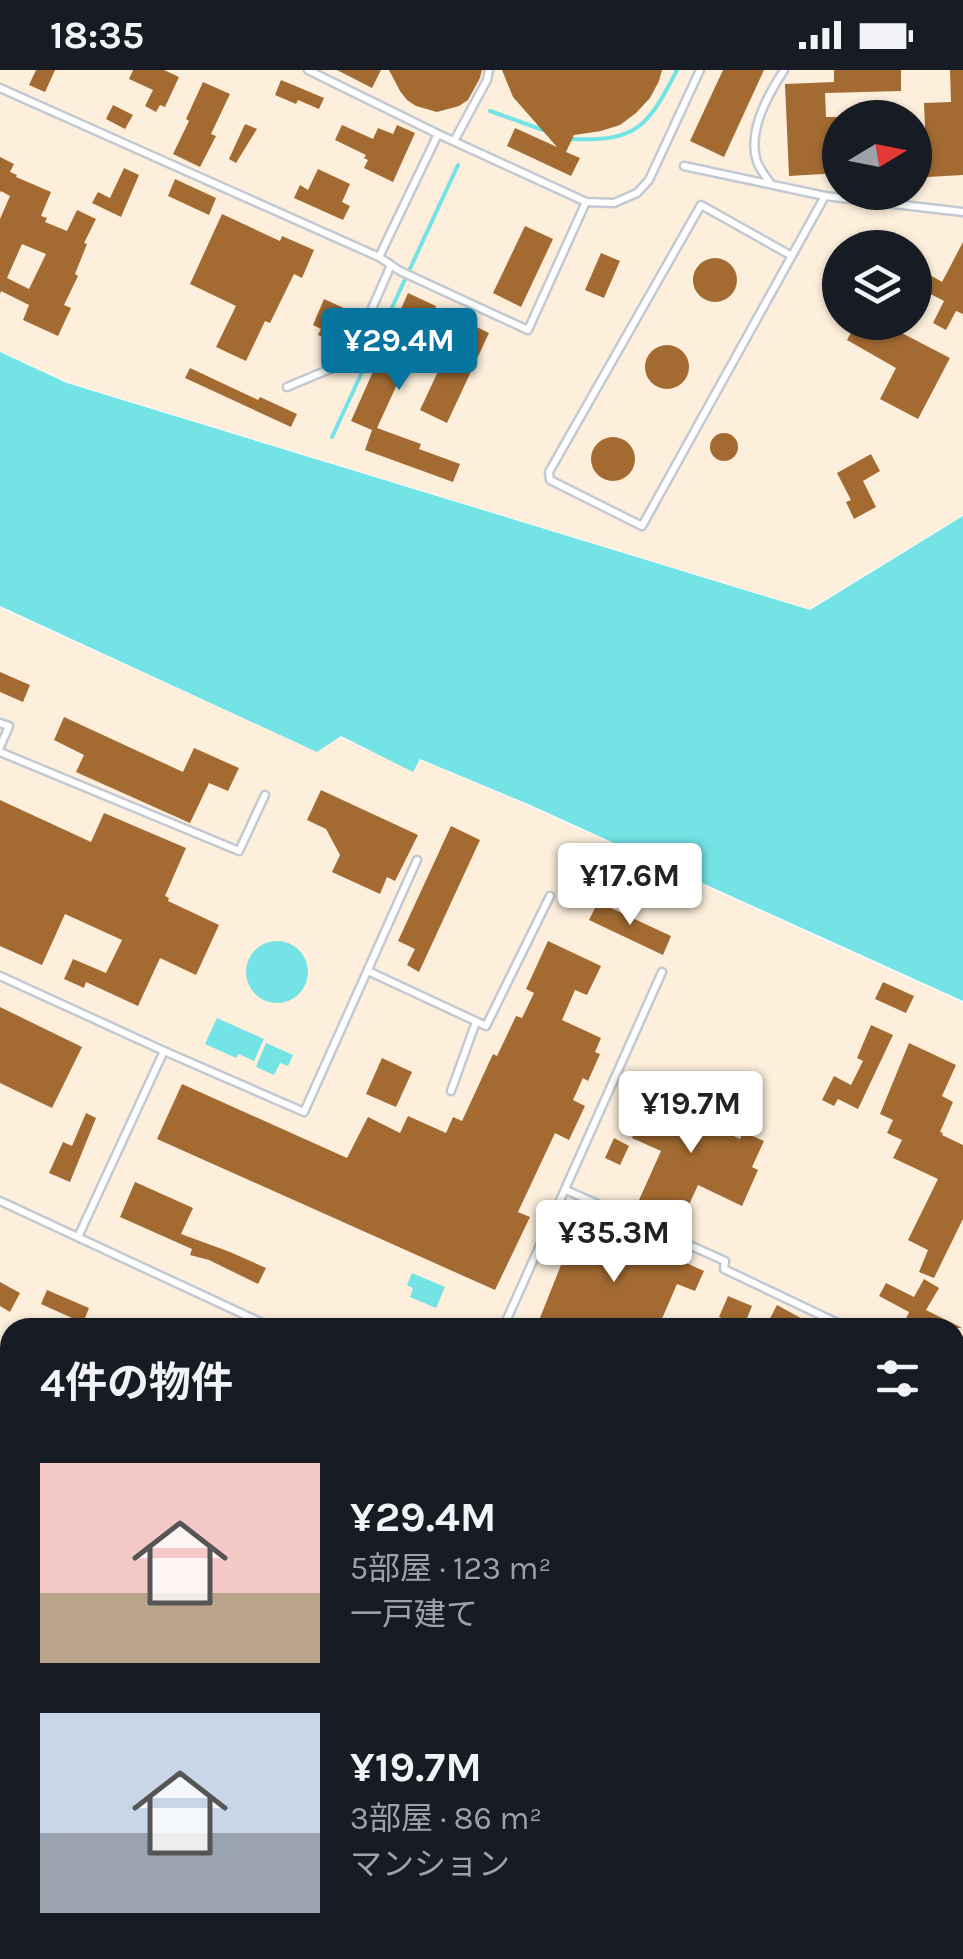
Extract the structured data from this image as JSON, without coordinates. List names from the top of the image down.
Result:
{
  "north": "right",
  "page": {
    "status": "18:35",
    "price": [
      "¥29.4M",
      "¥17.6M",
      "¥19.7M",
      "¥35.3M"
    ],
    "heading": "4件の物件",
    "list": [
      {
        "name": "¥29.4M",
        "note": "5部屋 · 123 m² · 一戸建て"
      },
      {
        "name": "¥19.7M",
        "note": "3部屋 · 86 m² · マンション"
      }
    ]
  }
}
